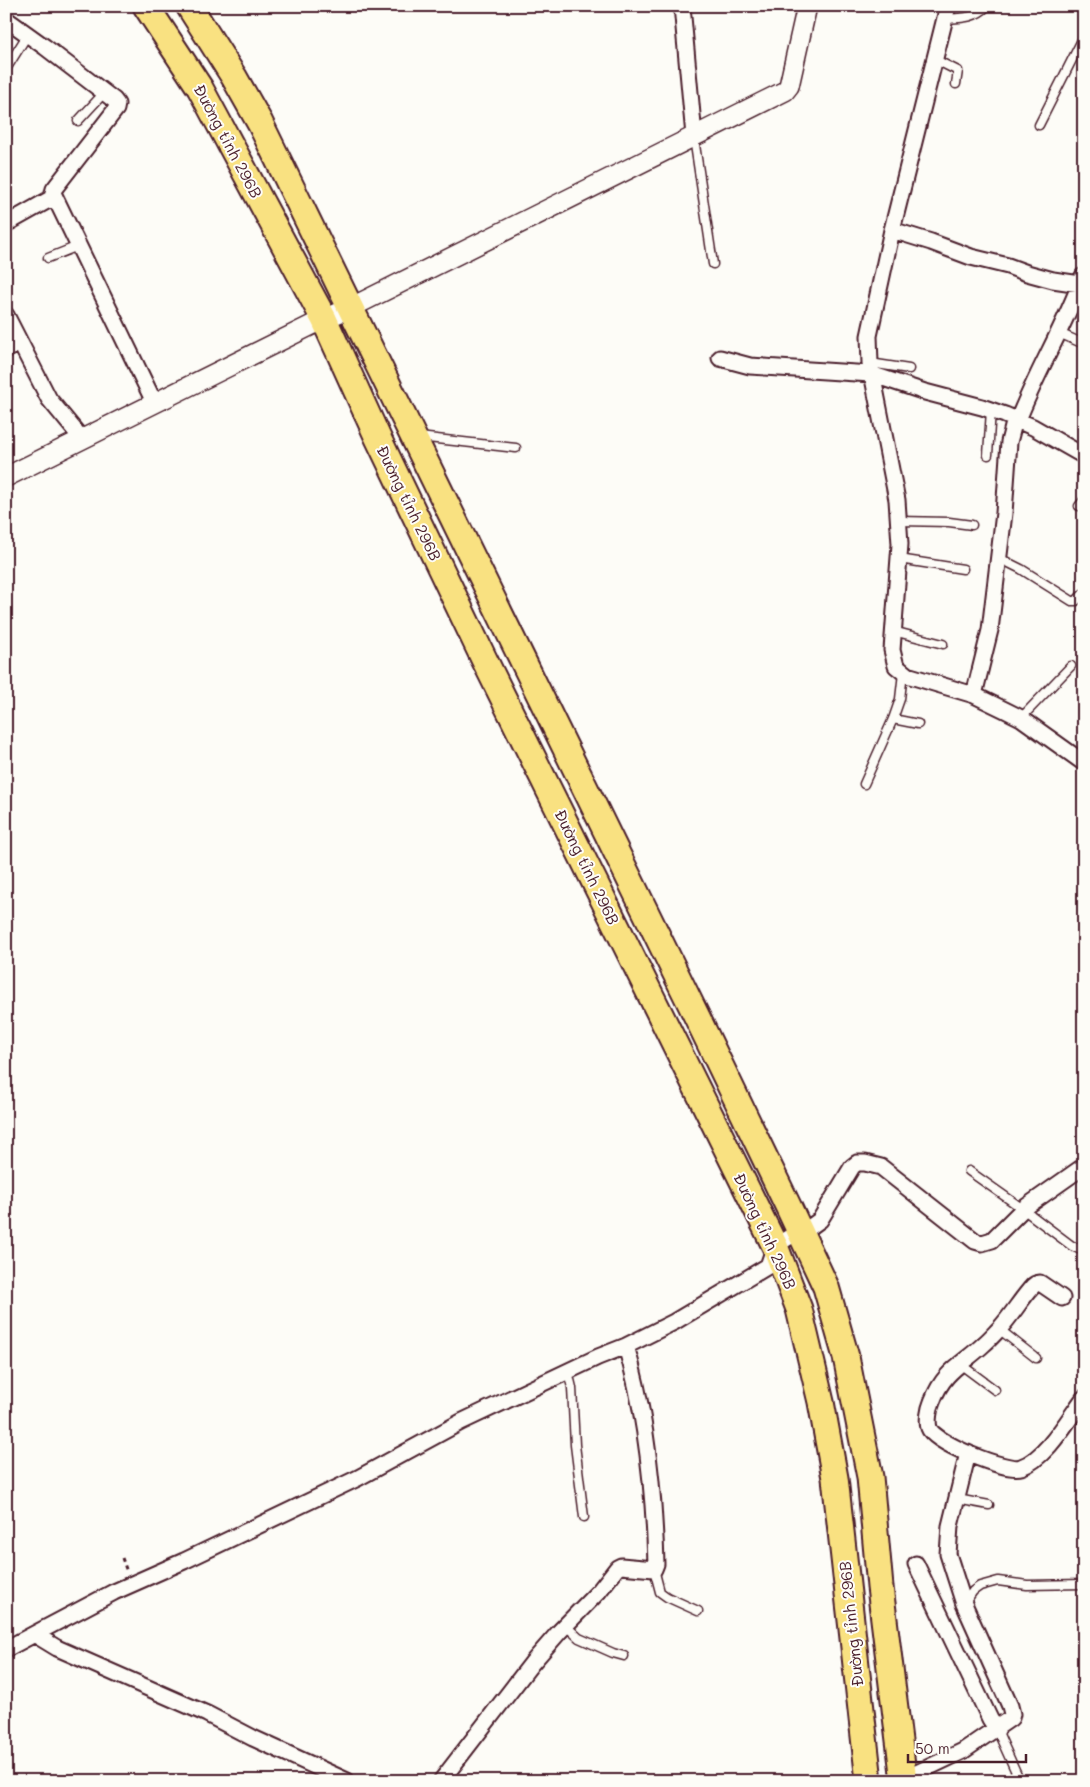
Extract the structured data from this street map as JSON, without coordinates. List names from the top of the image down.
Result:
{
  "streets": {
    "main road": ["Đường tỉnh 296B"]
  },
  "scale_bar": "50 m"
}
